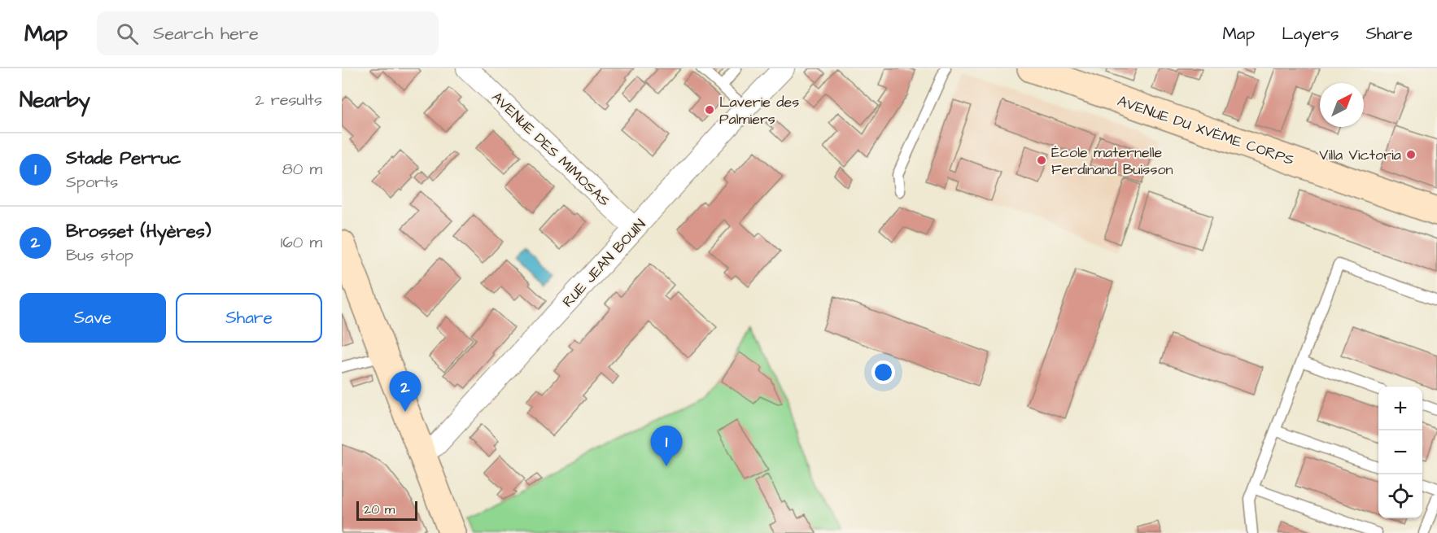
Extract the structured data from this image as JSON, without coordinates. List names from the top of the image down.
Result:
{
  "streets": {
    "main road": ["AVENUE DU XVÈME CORPS"],
    "street": ["AVENUE DES MIMOSAS", "RUE JEAN BOUIN"]
  },
  "crossings": [
    ["AVENUE DES MIMOSAS", "RUE JEAN BOUIN"]
  ],
  "places": ["Laverie des Palmiers", "Villa Victoria", "École maternelle Ferdinand Buisson"],
  "scale_bar": "20 m",
  "north": "top right",
  "page": {
    "header": "Map",
    "search": "Search here",
    "nav": ["Map", "Layers", "Share"],
    "heading": ["Nearby", "2 results"],
    "list": [
      {
        "mark": "1",
        "name": "Stade Perruc",
        "note": "Sports",
        "value": "80 m"
      },
      {
        "mark": "2",
        "name": "Brosset (Hyères)",
        "note": "Bus stop",
        "value": "160 m"
      }
    ],
    "buttons": ["Save", "Share"],
    "pins": ["2", "1"],
    "map_buttons": ["+", "−"],
    "scale": "20 m"
  }
}
